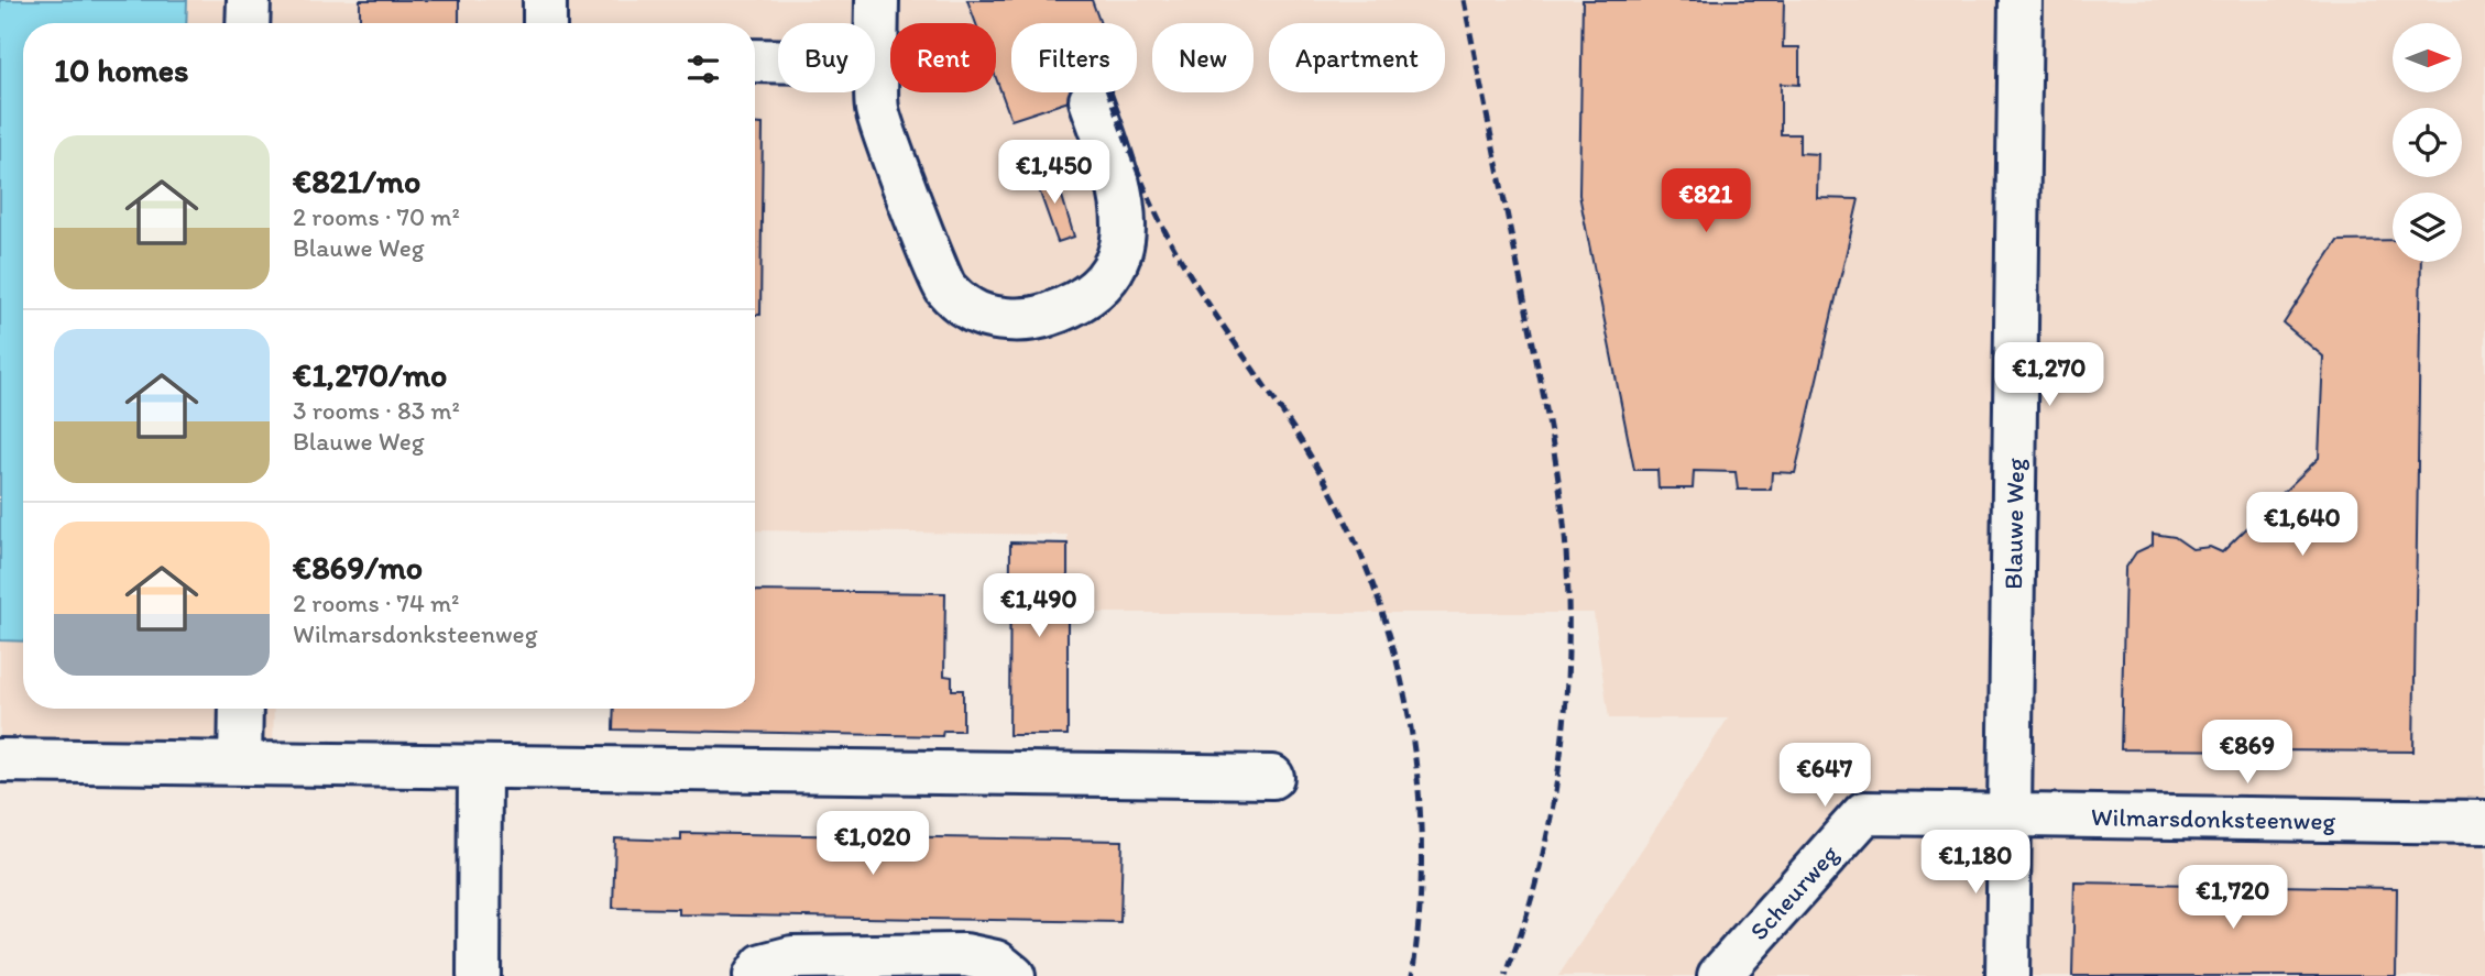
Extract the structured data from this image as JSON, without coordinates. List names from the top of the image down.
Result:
{
  "streets": {
    "street": ["Blauwe Weg", "Wilmarsdonksteenweg", "Scheurweg"]
  },
  "crossings": [
    ["Blauwe Weg", "Wilmarsdonksteenweg"],
    ["Blauwe Weg", "Scheurweg"],
    ["Wilmarsdonksteenweg", "Scheurweg"]
  ],
  "north": "right",
  "page": {
    "chip": [
      "Buy",
      "Rent",
      "Filters",
      "New",
      "Apartment"
    ],
    "heading": "10 homes",
    "list": [
      {
        "name": "€821/mo",
        "note": "2 rooms · 70 m² · Blauwe Weg"
      },
      {
        "name": "€1,270/mo",
        "note": "3 rooms · 83 m² · Blauwe Weg"
      },
      {
        "name": "€869/mo",
        "note": "2 rooms · 74 m² · Wilmarsdonksteenweg"
      }
    ],
    "price": [
      "€1,450",
      "€821",
      "€1,270",
      "€1,640",
      "€1,490",
      "€869",
      "€647",
      "€1,020",
      "€1,180",
      "€1,720"
    ]
  }
}
